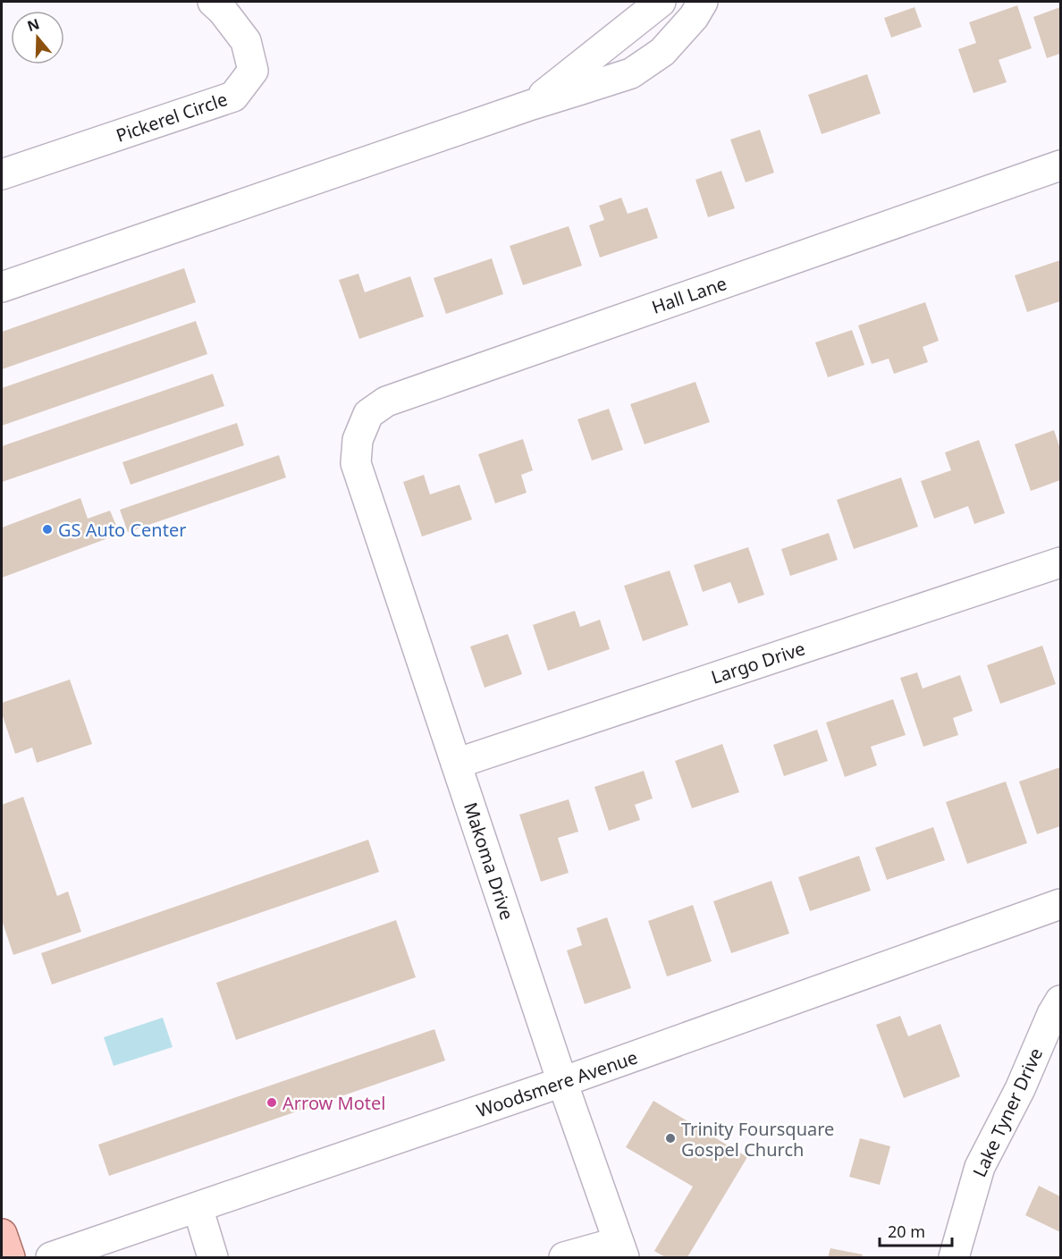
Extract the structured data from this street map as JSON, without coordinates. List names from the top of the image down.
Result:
{
  "streets": {
    "street": [
      "Pickerel Circle",
      "Hall Lane",
      "Largo Drive",
      "Makoma Drive",
      "Woodsmere Avenue",
      "Lake Tyner Drive"
    ]
  },
  "crossings": [
    ["Hall Lane", "Makoma Drive"],
    ["Largo Drive", "Makoma Drive"],
    ["Makoma Drive", "Woodsmere Avenue"]
  ],
  "places": ["GS Auto Center", "Arrow Motel", "Trinity Foursquare Gospel Church"],
  "scale_bar": "20 m",
  "north": "top"
}
